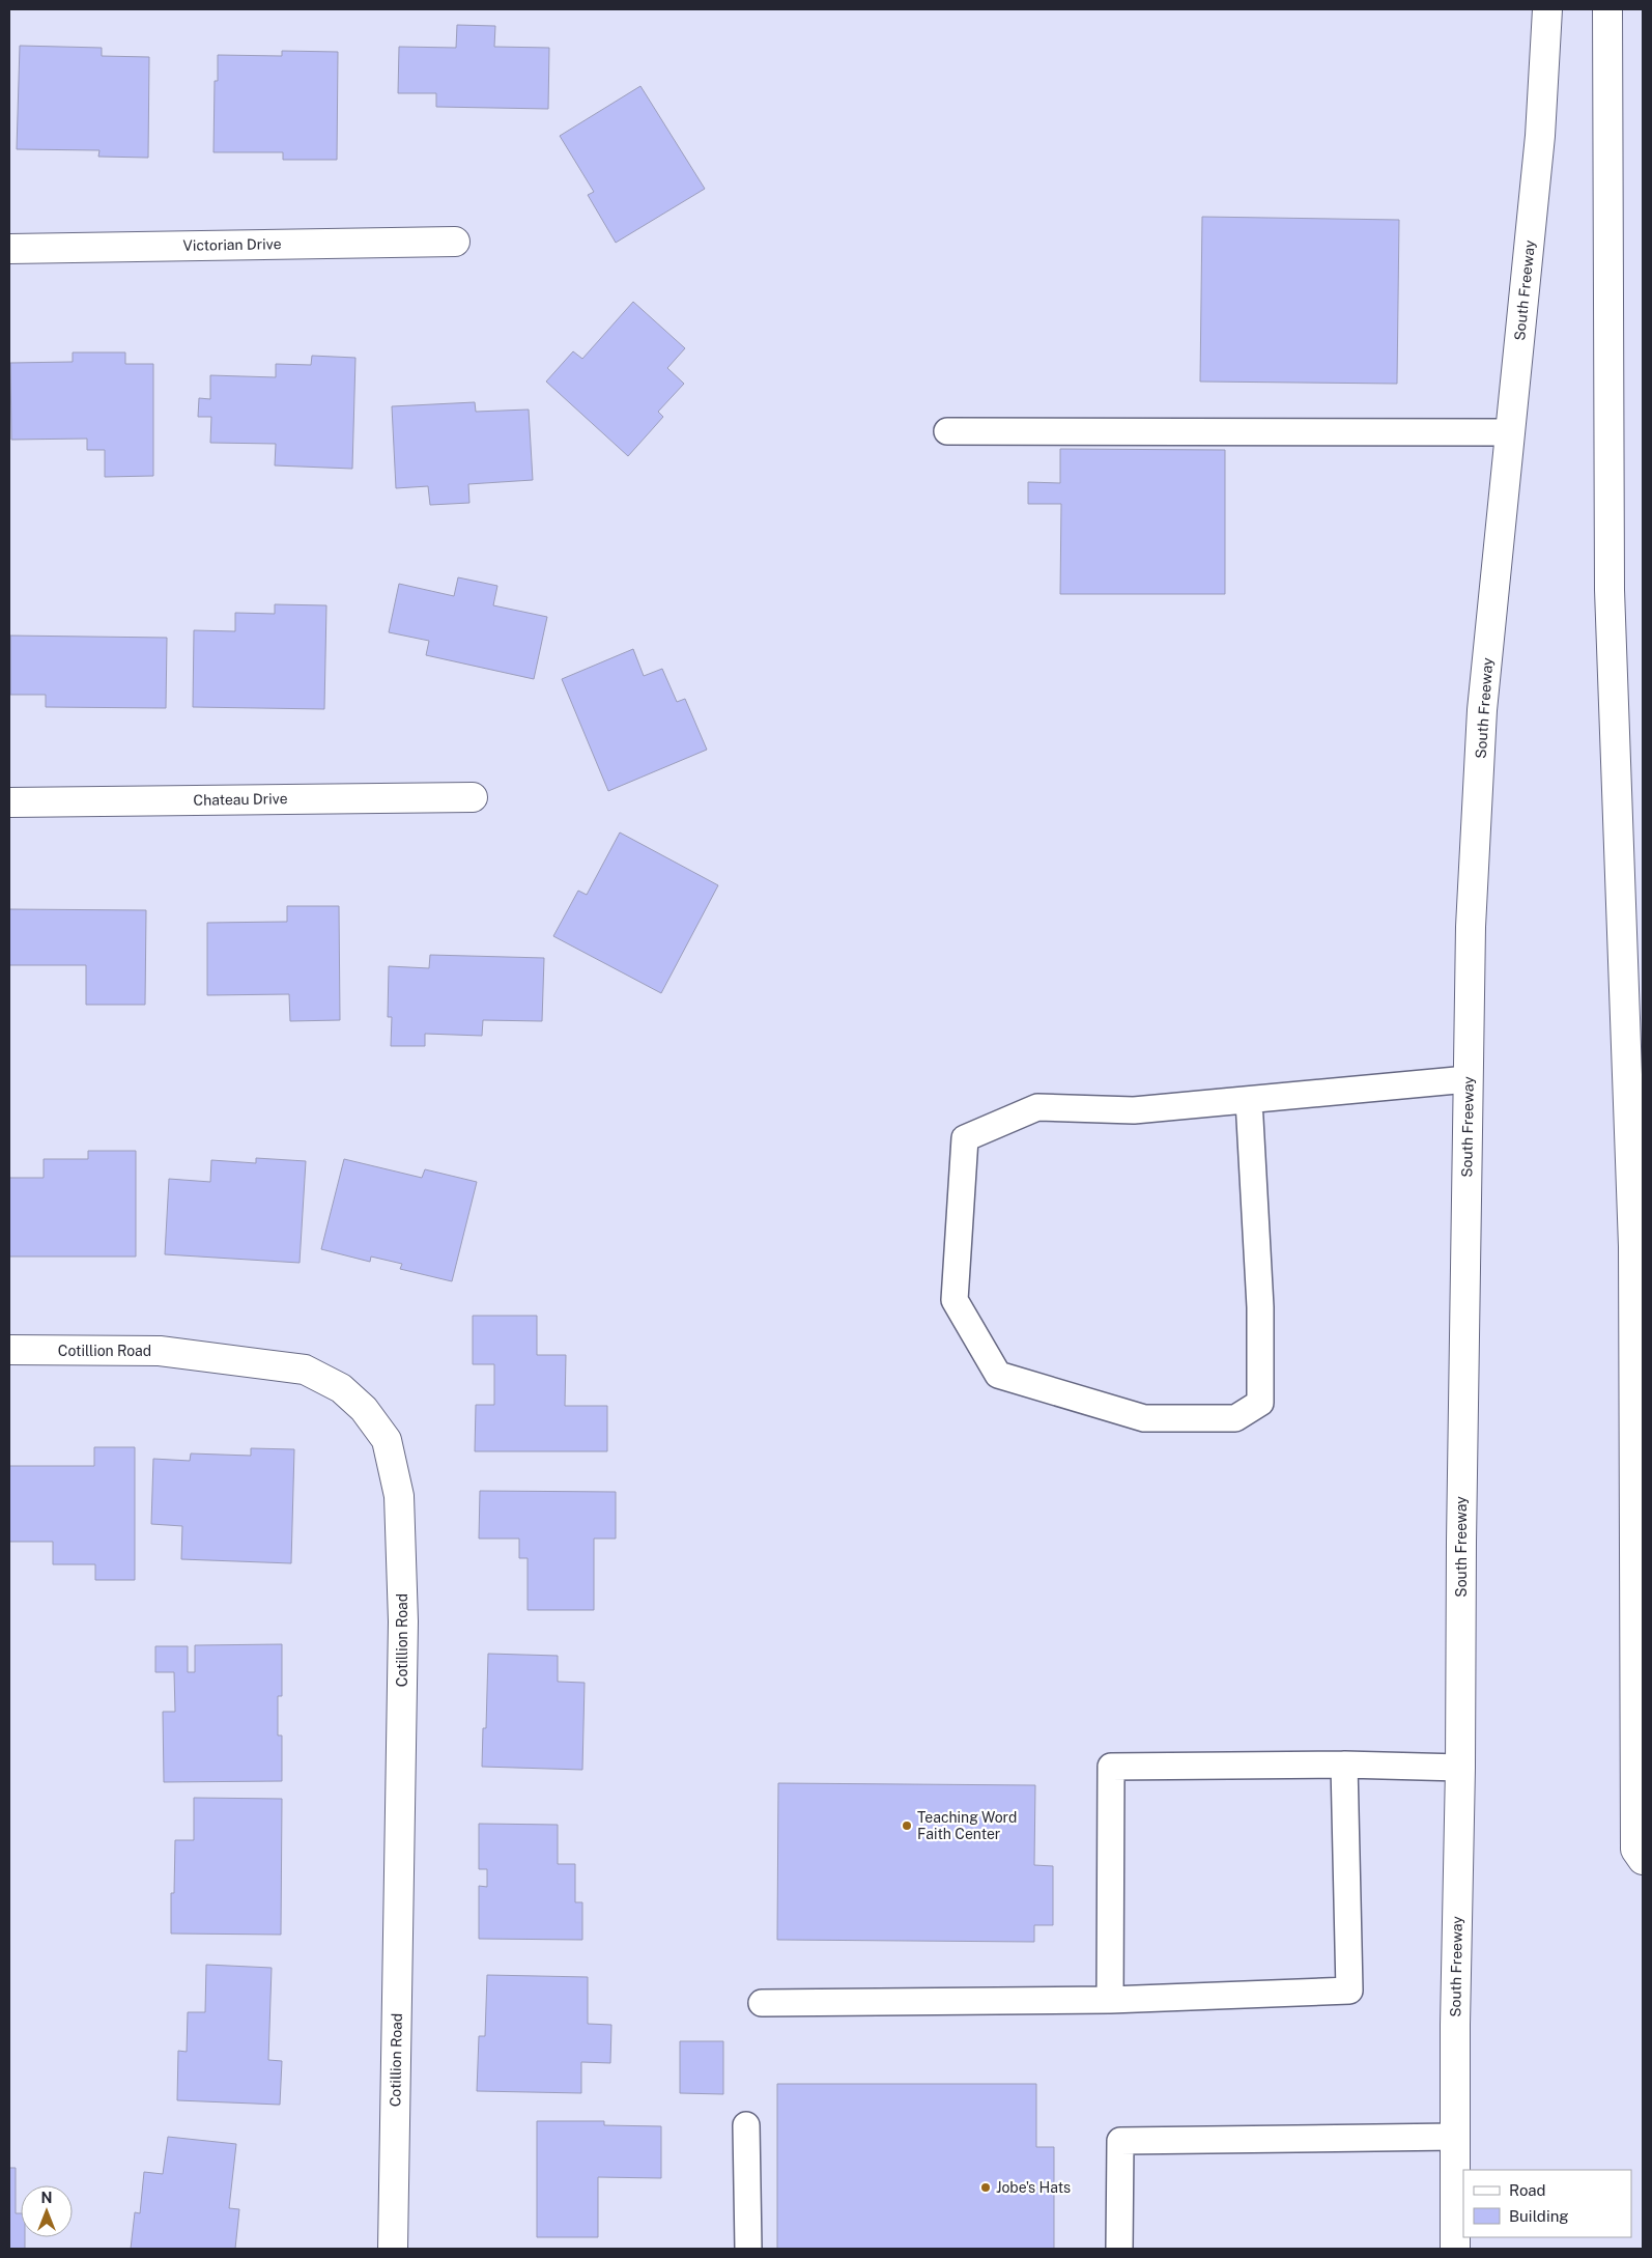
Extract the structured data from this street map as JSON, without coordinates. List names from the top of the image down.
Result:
{
  "streets": {
    "main road": [
      "Victorian Drive",
      "South Freeway",
      "Chateau Drive",
      "Cotillion Road"
    ]
  },
  "places": ["Teaching Word Faith Center", "Jobe's Hats"],
  "legend": ["Road", "Building"],
  "north": "top"
}
